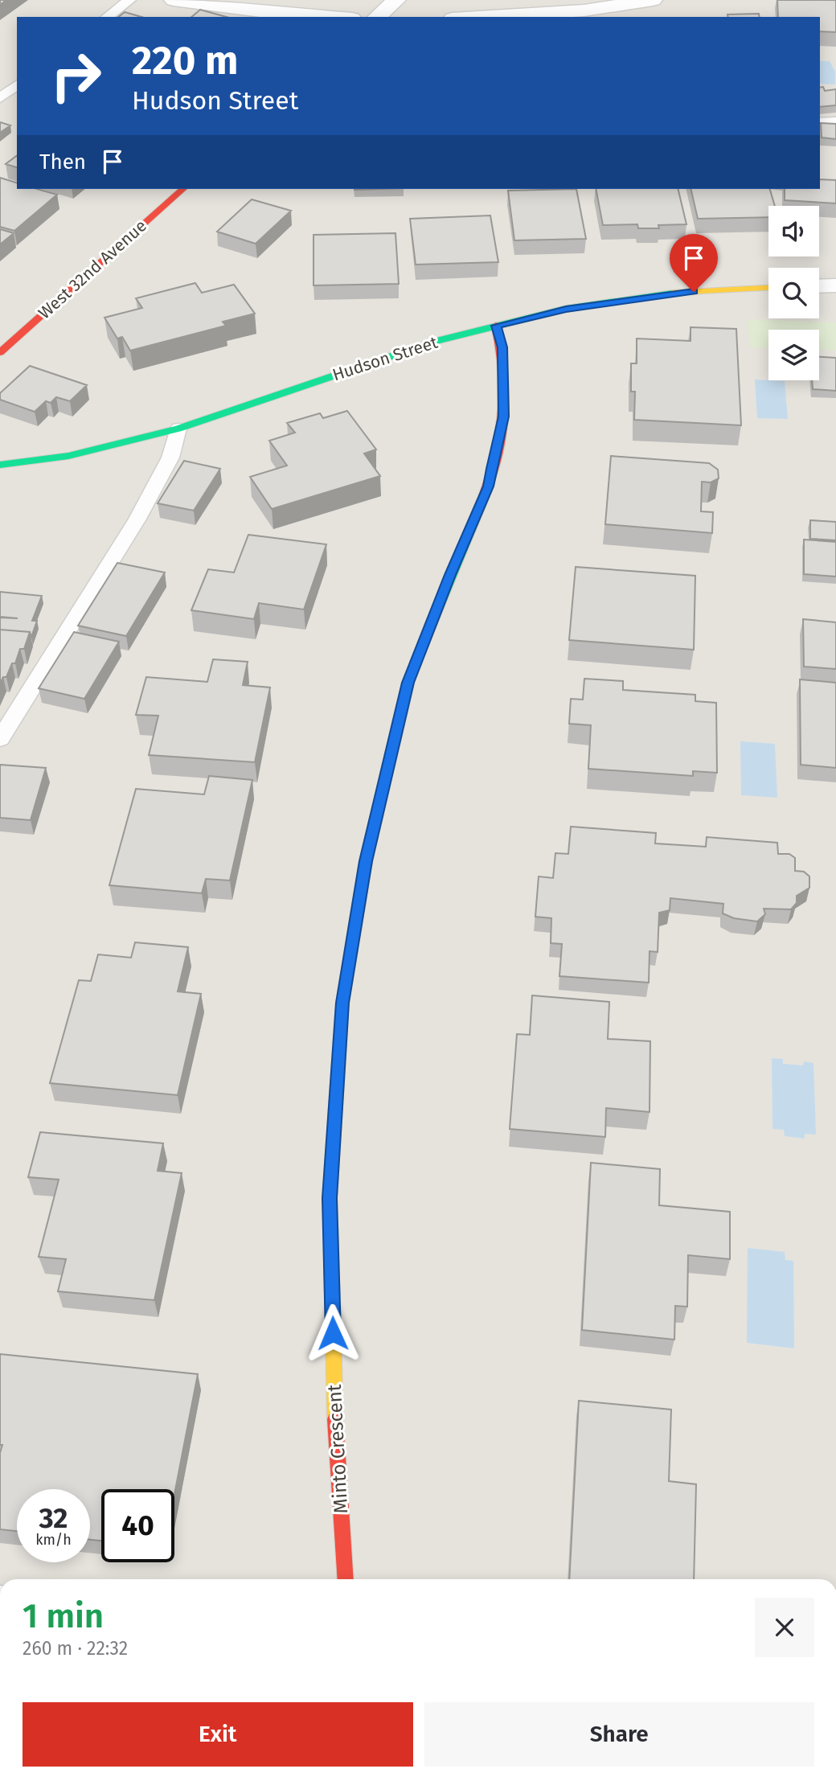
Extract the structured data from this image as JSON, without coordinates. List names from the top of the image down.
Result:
{
  "streets": {
    "street": ["West 32nd Avenue", "Hudson Street", "Minto Crescent"]
  },
  "crossings": [
    ["Hudson Street", "Minto Crescent"]
  ],
  "page": {
    "turn": ["220 m", "Hudson Street"],
    "then": "Then",
    "speed": "32 km/h",
    "limit": "40",
    "heading": ["1 min", "260 m · 22:32"],
    "buttons": ["Exit", "Share"]
  }
}
